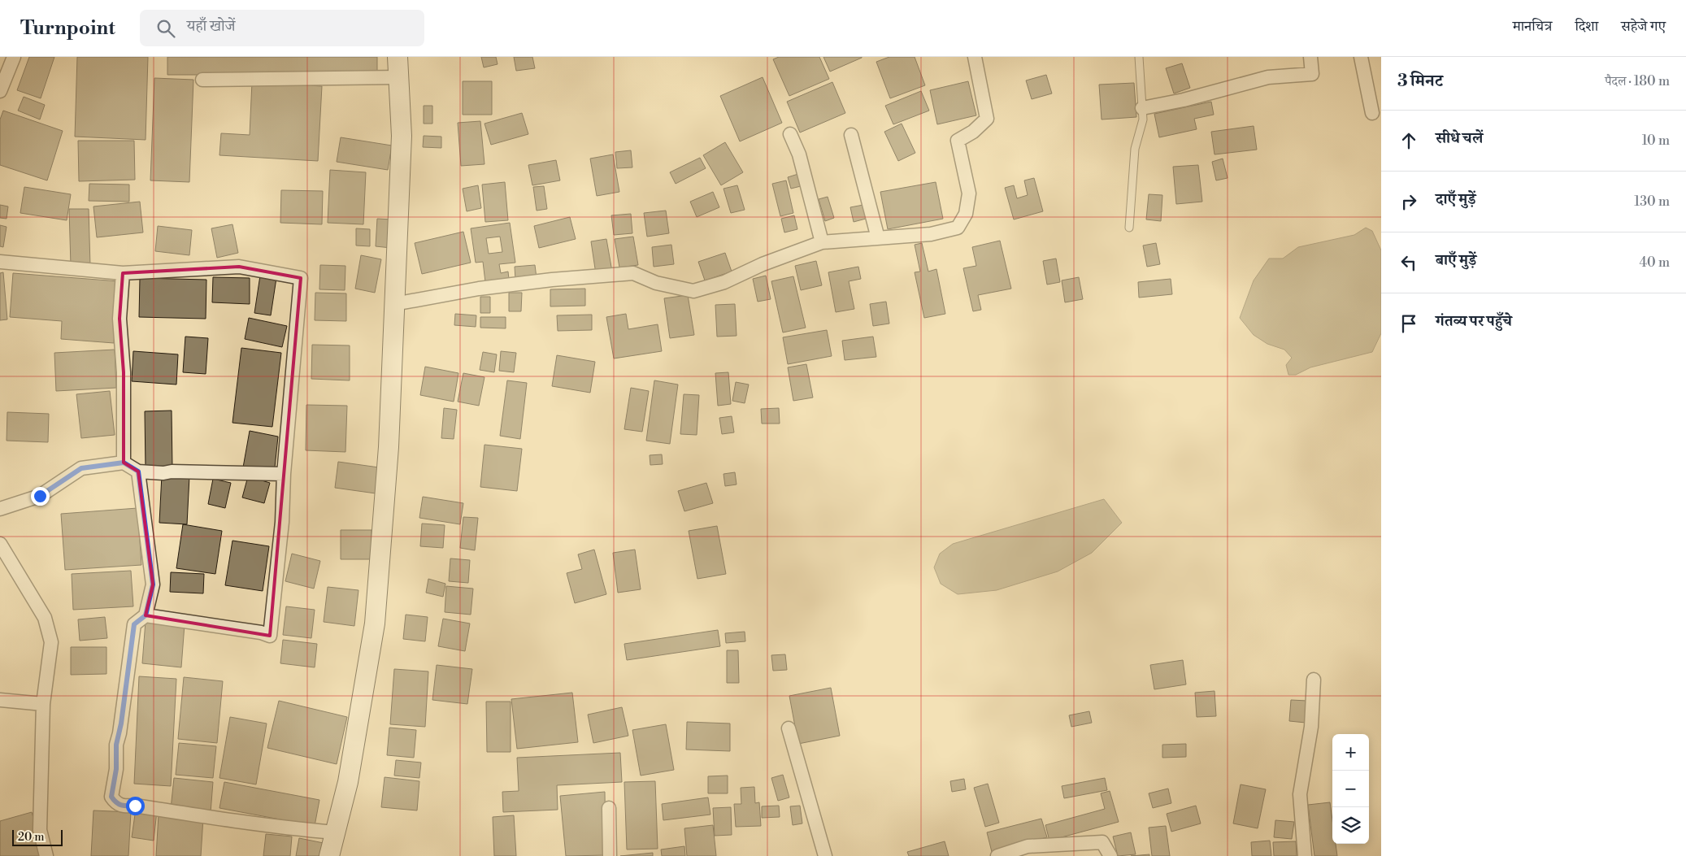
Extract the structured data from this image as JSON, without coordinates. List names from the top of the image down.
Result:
{
  "scale_bar": "20 m",
  "page": {
    "header": "Turnpoint",
    "search": "यहाँ खोजें",
    "nav": ["मानचित्र", "दिशा", "सहेजे गए"],
    "heading": ["3 मिनट", "पैदल · 180 m"],
    "list": [
      ["सीधे चलें", "10 m"],
      ["दाएँ मुड़ें", "130 m"],
      ["बाएँ मुड़ें", "40 m"],
      "गंतव्य पर पहुँचे"
    ],
    "map_buttons": ["+", "−"],
    "scale": "20 m"
  }
}
